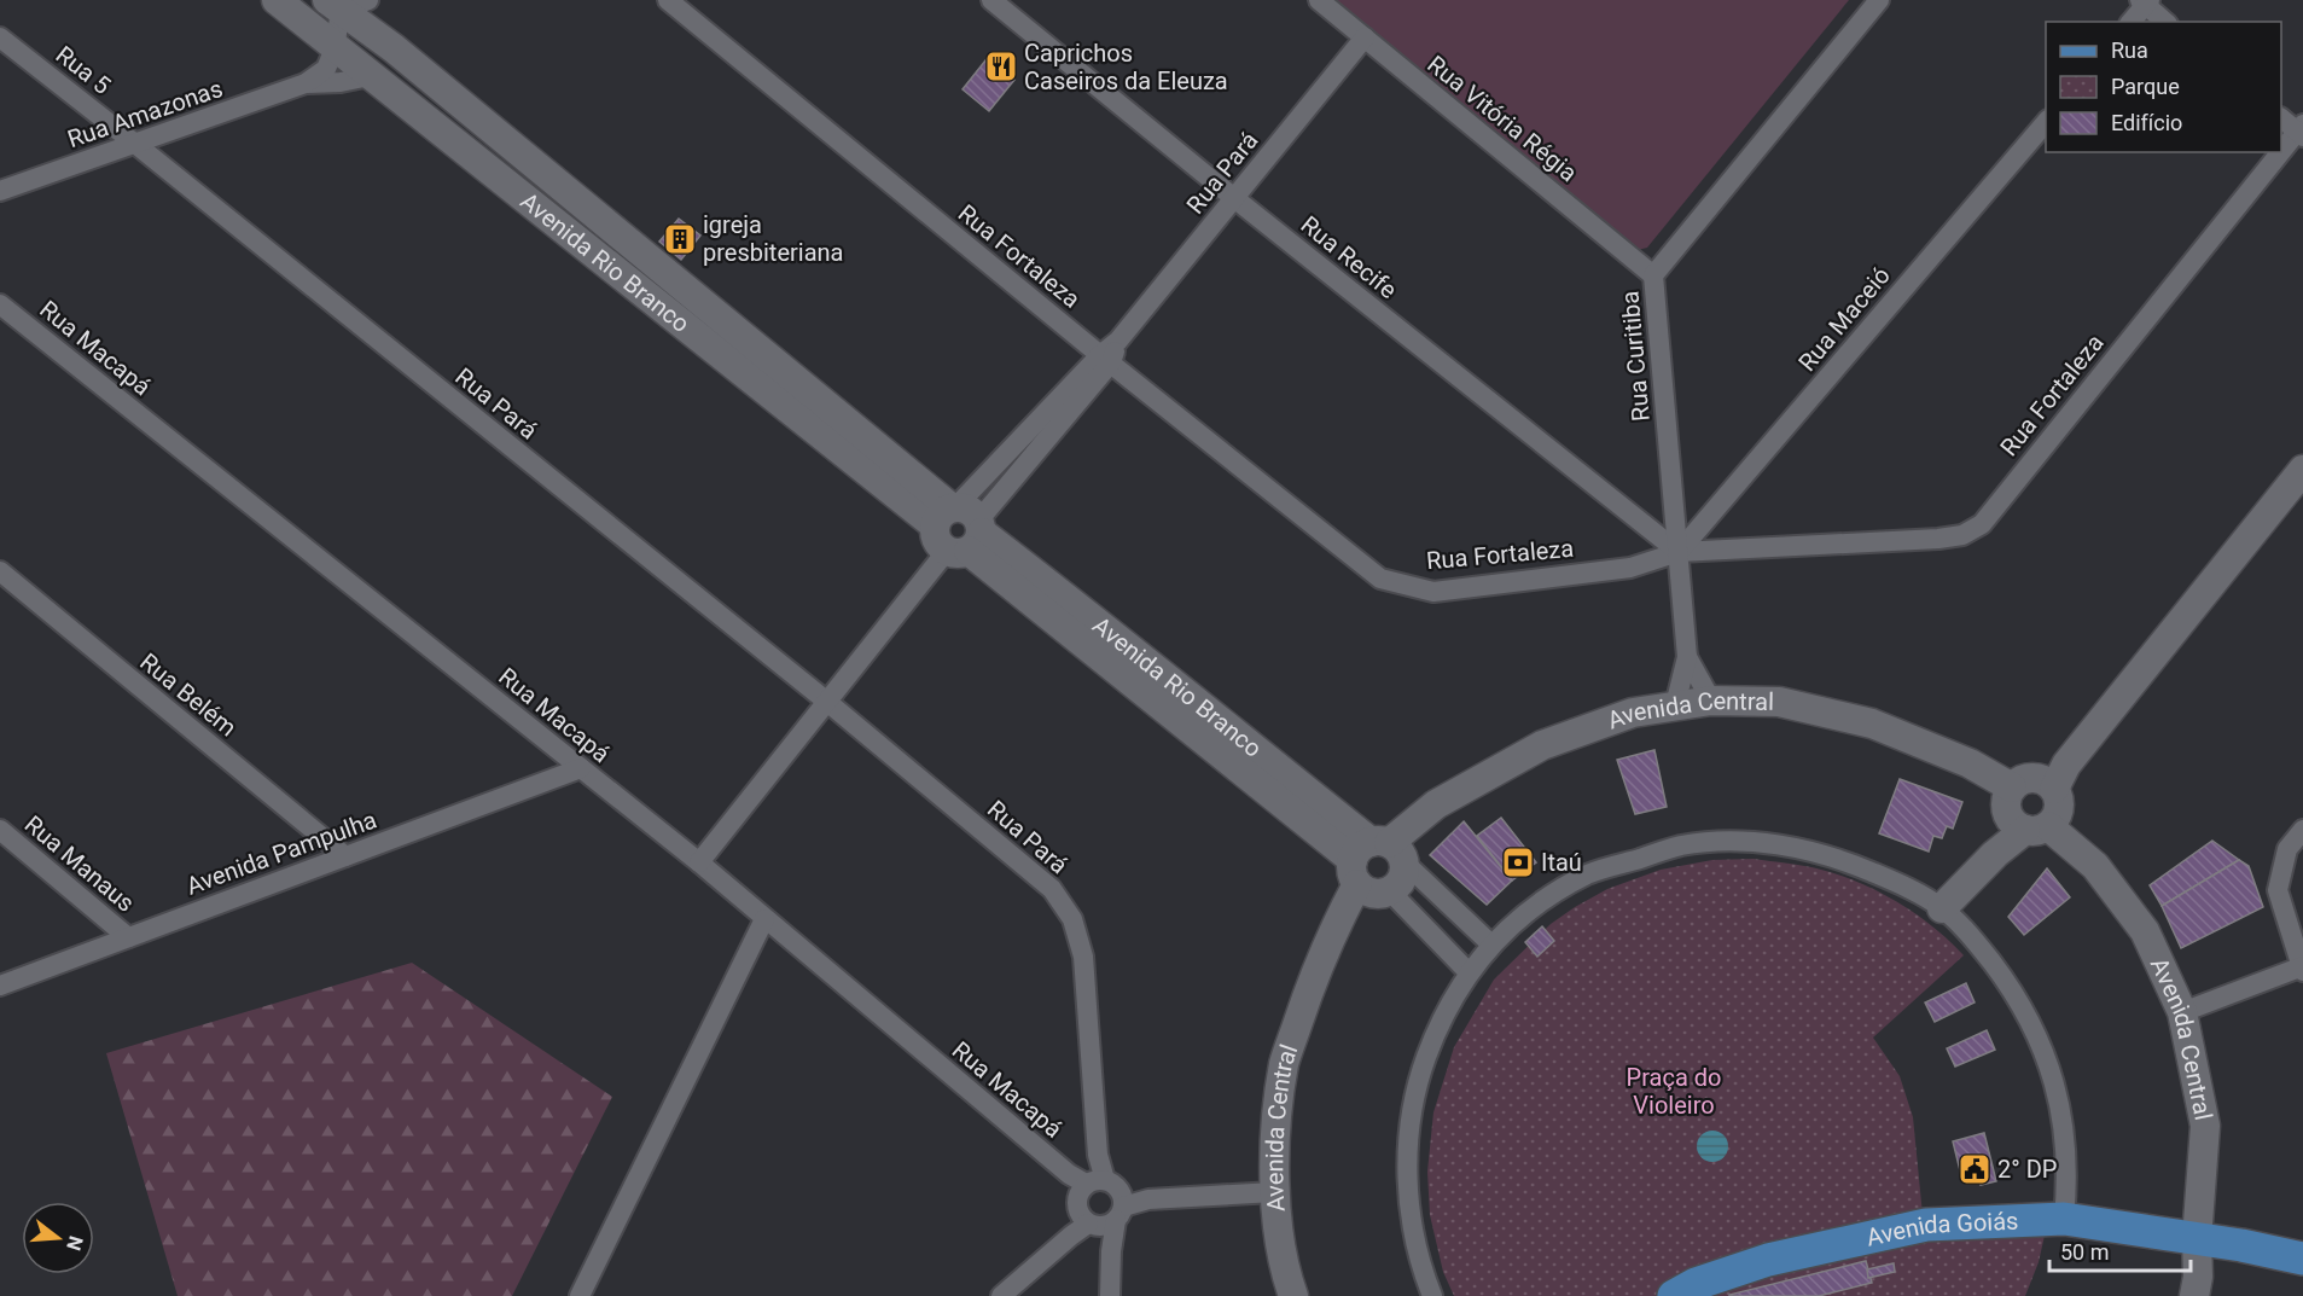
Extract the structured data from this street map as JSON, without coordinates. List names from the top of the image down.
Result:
{
  "streets": {
    "main road": ["Avenida Goiás"],
    "street": [
      "Rua 5",
      "Rua Amazonas",
      "Rua Vitória Régia",
      "Rua Pará",
      "Rua Fortaleza",
      "Rua Recife",
      "Avenida Rio Branco",
      "Rua Maceió",
      "Rua Macapá",
      "Rua Curitiba",
      "Rua Belém",
      "Avenida Central",
      "Avenida Pampulha",
      "Rua Manaus"
    ]
  },
  "crossings": [
    ["Rua 5", "Rua Amazonas"],
    ["Rua 5", "Rua Pará"],
    ["Rua Amazonas", "Rua Pará"],
    ["Rua Amazonas", "Avenida Rio Branco"],
    ["Rua Vitória Régia", "Rua Pará"],
    ["Rua Vitória Régia", "Rua Curitiba"],
    ["Rua Pará", "Rua Fortaleza"],
    ["Rua Pará", "Rua Recife"],
    ["Rua Pará", "Avenida Rio Branco"],
    ["Rua Pará", "Rua Macapá"],
    ["Rua Fortaleza", "Rua Recife"],
    ["Rua Fortaleza", "Rua Maceió"],
    ["Rua Fortaleza", "Rua Curitiba"],
    ["Rua Recife", "Rua Maceió"],
    ["Rua Recife", "Rua Curitiba"],
    ["Avenida Rio Branco", "Avenida Central"],
    ["Rua Maceió", "Rua Curitiba"],
    ["Rua Macapá", "Avenida Pampulha"],
    ["Rua Curitiba", "Avenida Central"],
    ["Rua Belém", "Avenida Pampulha"],
    ["Avenida Central", "Avenida Goiás"],
    ["Avenida Pampulha", "Rua Manaus"]
  ],
  "parks": ["Praça do Violeiro"],
  "places": {
    "restaurant": ["Caprichos Caseiros da Eleuza"],
    "building": ["igreja presbiteriana"],
    "bank": ["Itaú"],
    "public building": ["2° DP"]
  },
  "legend": ["Rua", "Parque", "Edifício"],
  "scale_bar": "50 m",
  "north": "right"
}
